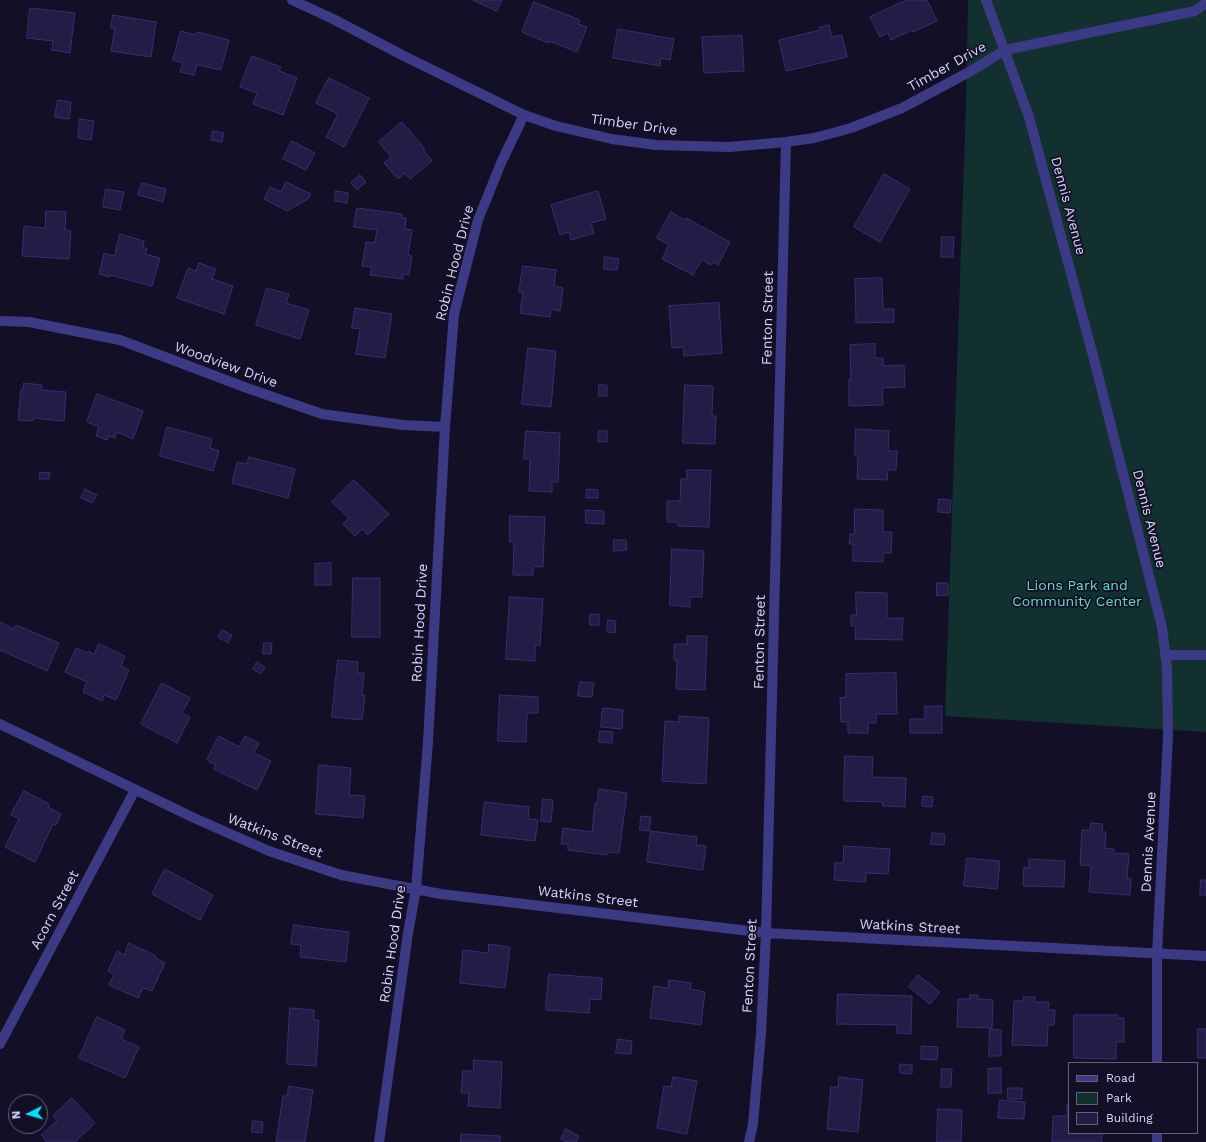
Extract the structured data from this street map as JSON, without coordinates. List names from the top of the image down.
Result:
{
  "streets": {
    "street": [
      "Timber Drive",
      "Dennis Avenue",
      "Robin Hood Drive",
      "Fenton Street",
      "Woodview Drive",
      "Watkins Street",
      "Acorn Street"
    ]
  },
  "crossings": [
    ["Timber Drive", "Dennis Avenue"],
    ["Timber Drive", "Robin Hood Drive"],
    ["Timber Drive", "Fenton Street"],
    ["Dennis Avenue", "Watkins Street"],
    ["Robin Hood Drive", "Woodview Drive"],
    ["Robin Hood Drive", "Watkins Street"],
    ["Fenton Street", "Watkins Street"],
    ["Watkins Street", "Acorn Street"]
  ],
  "parks": ["Lions Park and Community Center"],
  "legend": ["Road", "Park", "Building"],
  "north": "left"
}
